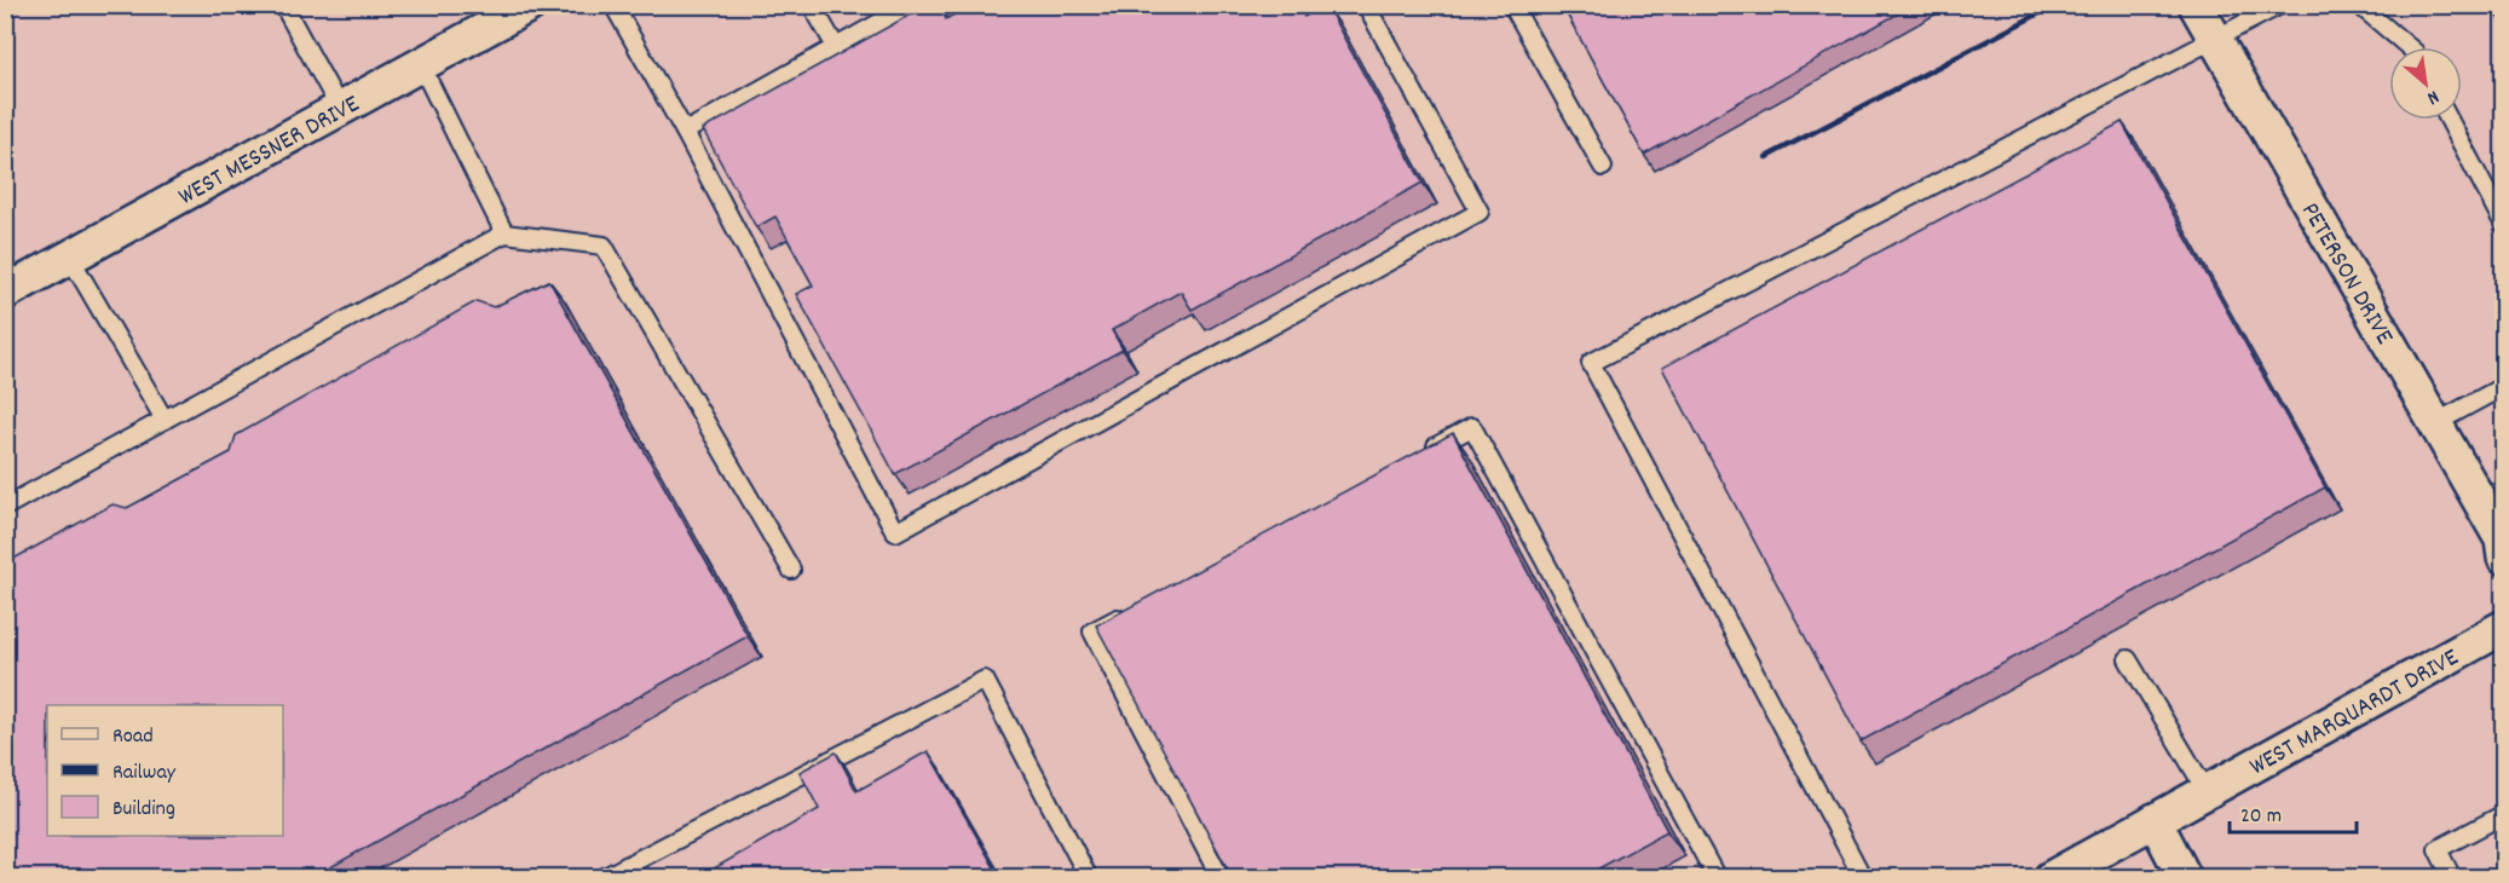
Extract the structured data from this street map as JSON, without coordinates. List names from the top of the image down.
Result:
{
  "streets": {
    "street": ["WEST MESSNER DRIVE", "PETERSON DRIVE", "WEST MARQUARDT DRIVE"]
  },
  "legend": ["Road", "Railway", "Building"],
  "scale_bar": "20 m",
  "north": "bottom right"
}
